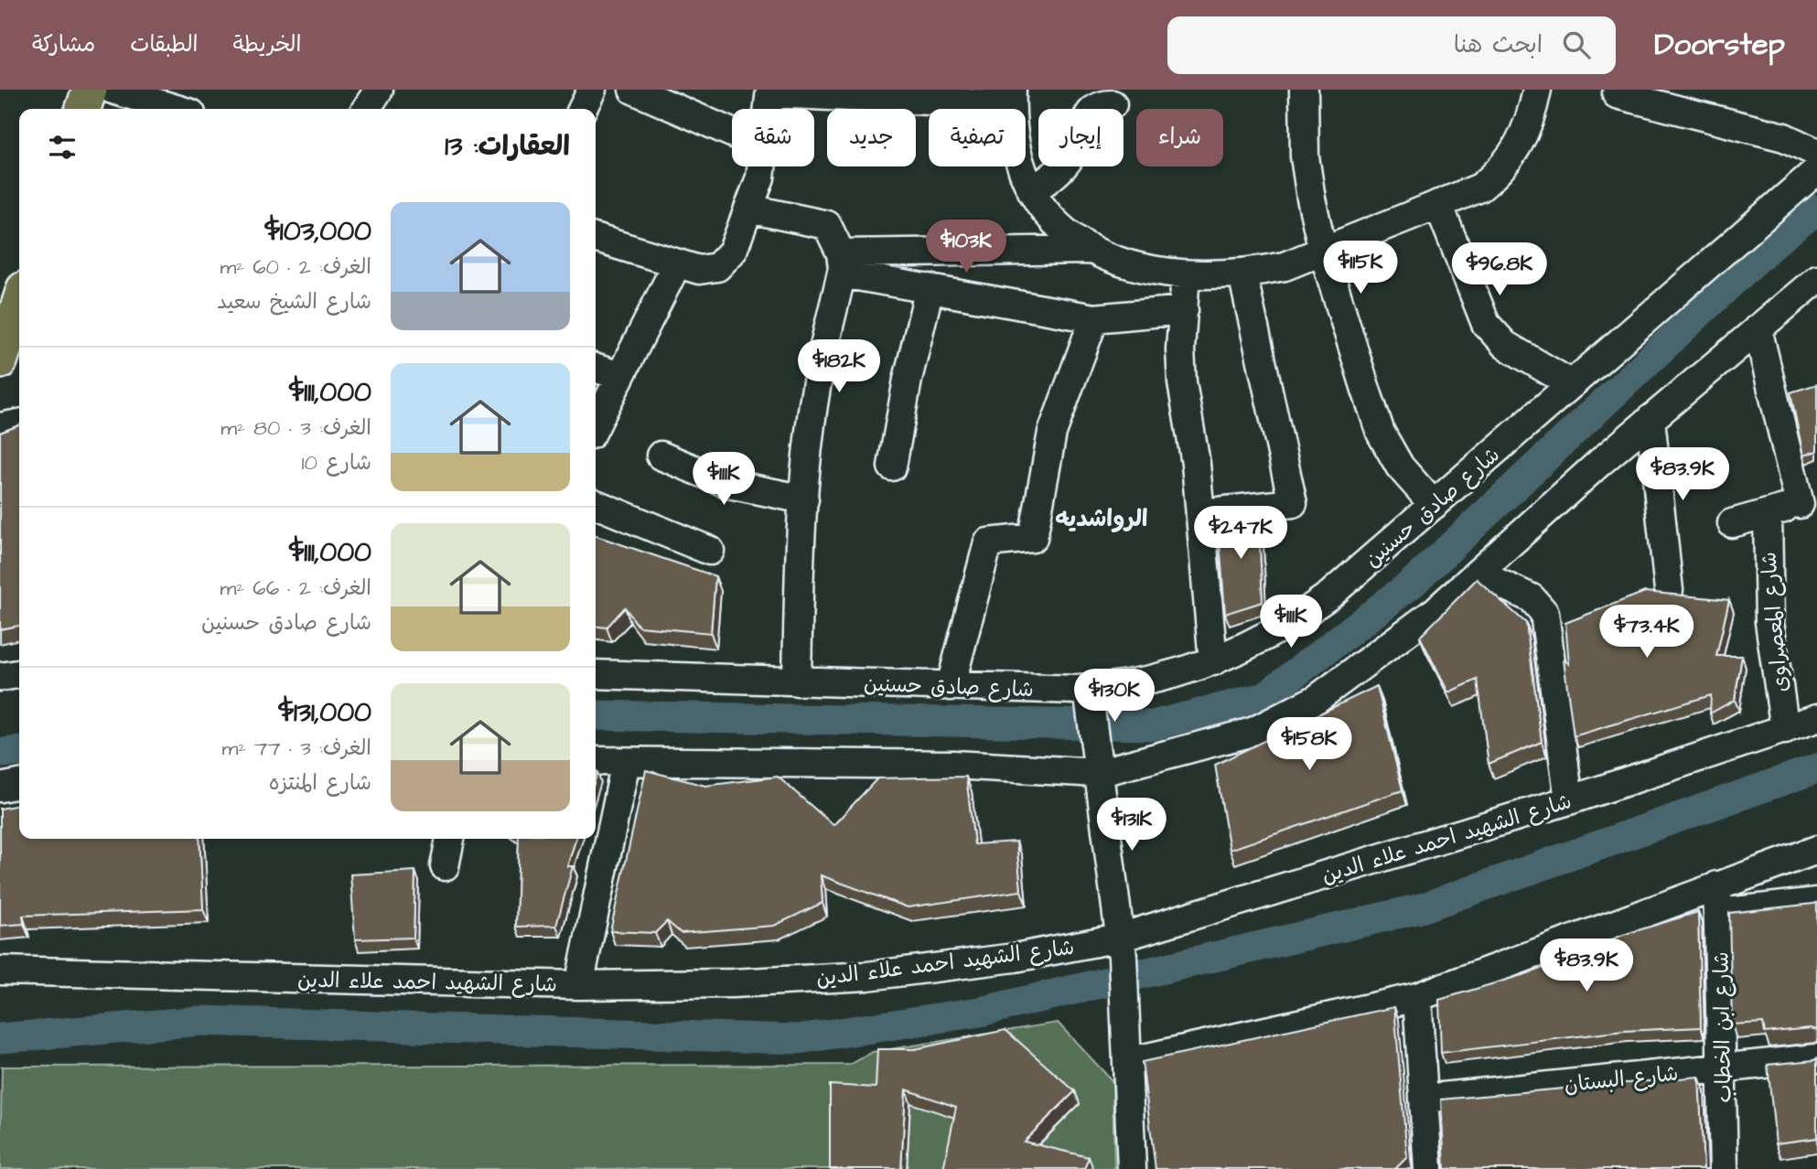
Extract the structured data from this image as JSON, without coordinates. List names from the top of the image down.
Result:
{
  "streets": {
    "street": [
      "شارع صادق حسنين",
      "شارع المعصراوى",
      "شارع الشهيد احمد علاء الدين",
      "شارع ابن الخطاب",
      "شارع البستان"
    ]
  },
  "crossings": [
    ["شارع المعصراوى", "شارع الشهيد احمد علاء الدين"],
    ["شارع ابن الخطاب", "شارع البستان"]
  ],
  "districts": ["الرواشديه"],
  "page": {
    "header": "Doorstep",
    "search": "ابحث هنا",
    "nav": ["الخريطة", "الطبقات", "مشاركة"],
    "chip": [
      "شراء",
      "إيجار",
      "تصفية",
      "جديد",
      "شقة"
    ],
    "heading": "العقارات: 13",
    "list": [
      {
        "name": "$103,000",
        "note": "الغرف: 2 · 60 m² · شارع الشيخ سعيد"
      },
      {
        "name": "$111,000",
        "note": "الغرف: 3 · 80 m² · شارع 10"
      },
      {
        "name": "$111,000",
        "note": "الغرف: 2 · 66 m² · شارع صادق حسنين"
      },
      {
        "name": "$131,000",
        "note": "الغرف: 3 · 77 m² · شارع المنتزه"
      }
    ],
    "price": [
      "$103K",
      "$115K",
      "$96.8K",
      "$182K",
      "$83.9K",
      "$111K",
      "$247K",
      "$111K",
      "$73.4K",
      "$130K",
      "$158K",
      "$131K",
      "$83.9K"
    ]
  }
}
